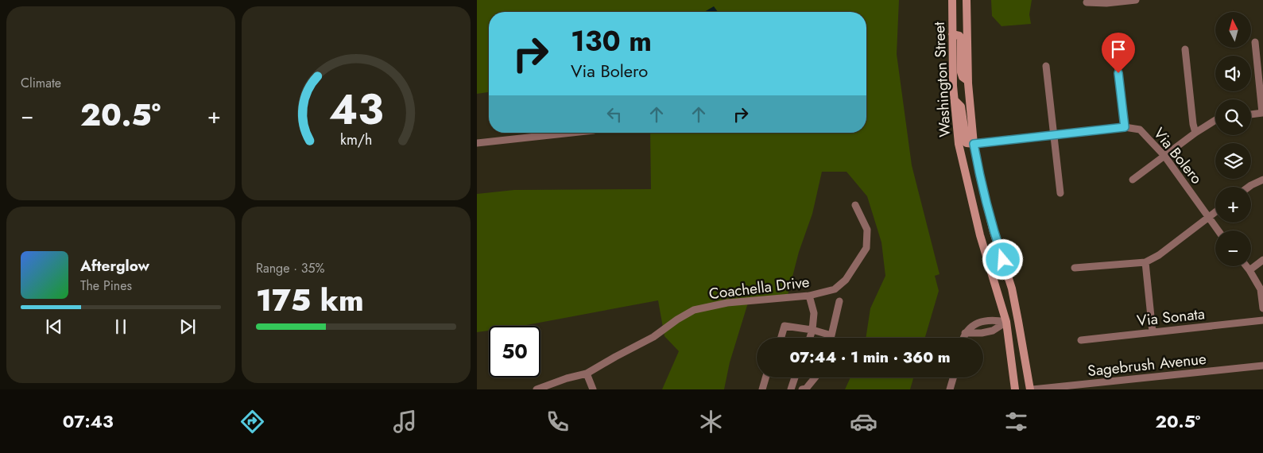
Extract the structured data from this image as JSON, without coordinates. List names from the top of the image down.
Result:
{
  "streets": {
    "main road": ["Washington Street"],
    "street": [
      "Via Bolero",
      "Coachella Drive",
      "Via Sonata",
      "Sagebrush Avenue"
    ]
  },
  "crossings": [
    ["Washington Street", "Via Bolero"],
    ["Washington Street", "Sagebrush Avenue"]
  ],
  "north": "top",
  "page": {
    "tile": [
      "Climate",
      ["Range · 35%", "175 km"]
    ],
    "map_buttons": ["+", "−"],
    "turn": ["130 m", "Via Bolero"],
    "heat": ["−", "20.5°", "+"],
    "song": ["Afterglow", "The Pines"],
    "limit": "50",
    "trip": "07:44 · 1 min · 360 m",
    "tabs": ["07:43", "20.5°"],
    "gauge": ["43", "km/h"]
  }
}
